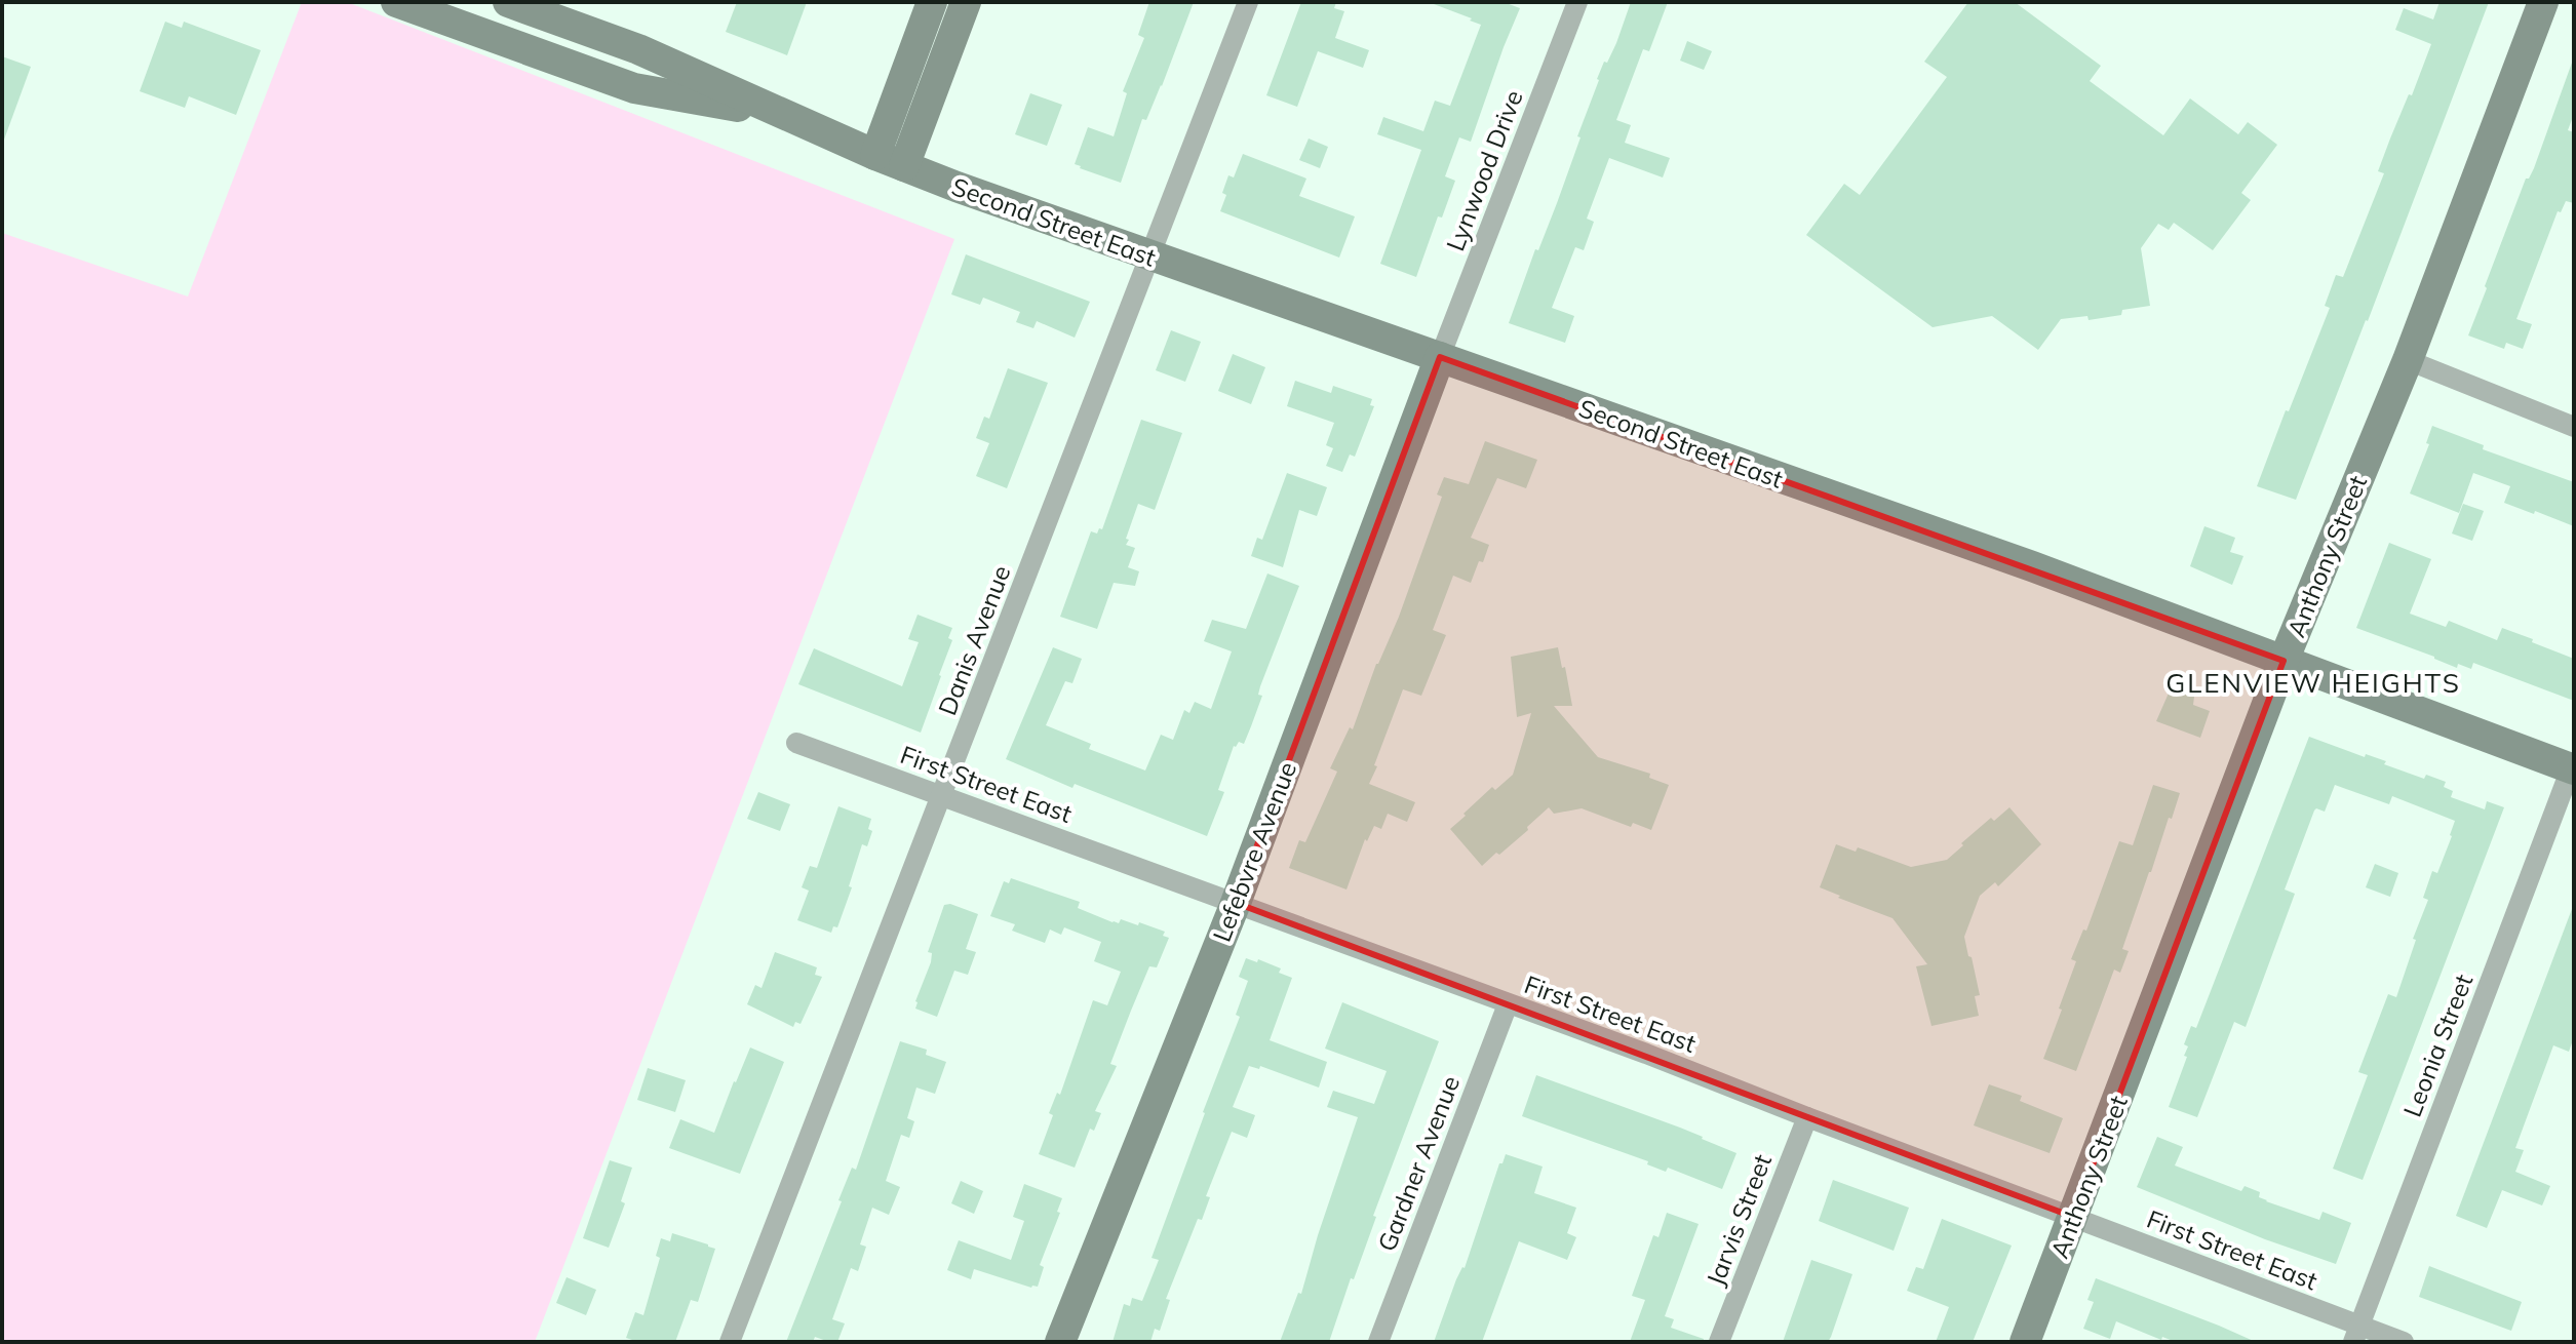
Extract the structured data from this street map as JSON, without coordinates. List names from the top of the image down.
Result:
{
  "streets": {
    "street": [
      "Lynwood Drive",
      "Second Street East",
      "Anthony Street",
      "Danis Avenue",
      "First Street East",
      "Lefebvre Avenue",
      "Leonia Street",
      "Gardner Avenue",
      "Jarvis Street"
    ]
  },
  "crossings": [
    ["Lynwood Drive", "Second Street East"],
    ["Lynwood Drive", "Lefebvre Avenue"],
    ["Second Street East", "Anthony Street"],
    ["Second Street East", "Danis Avenue"],
    ["Second Street East", "Lefebvre Avenue"],
    ["Second Street East", "Leonia Street"],
    ["Anthony Street", "First Street East"],
    ["Danis Avenue", "First Street East"],
    ["First Street East", "Lefebvre Avenue"],
    ["First Street East", "Leonia Street"],
    ["First Street East", "Gardner Avenue"],
    ["First Street East", "Jarvis Street"]
  ],
  "districts": ["GLENVIEW HEIGHTS"]
}
